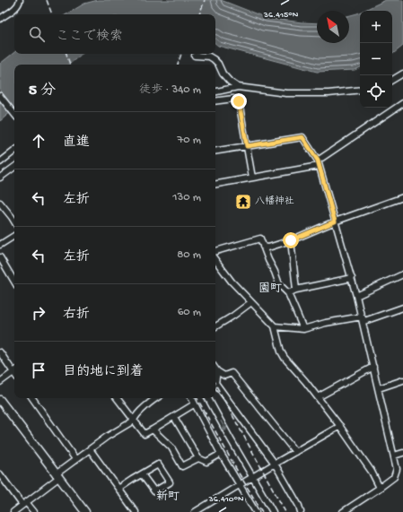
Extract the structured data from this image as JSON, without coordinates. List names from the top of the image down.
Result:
{
  "districts": ["園町", "新町"],
  "places": {
    "temple": ["八幡神社"]
  },
  "north": "top left",
  "page": {
    "map_buttons": ["+", "−"],
    "search": "ここで検索",
    "heading": ["5 分", "徒歩 · 340 m"],
    "list": [
      ["直進", "70 m"],
      ["左折", "130 m"],
      ["左折", "80 m"],
      ["右折", "60 m"],
      "目的地に到着"
    ]
  },
  "coordinates": ["36.415°N", "36.410°N"]
}
